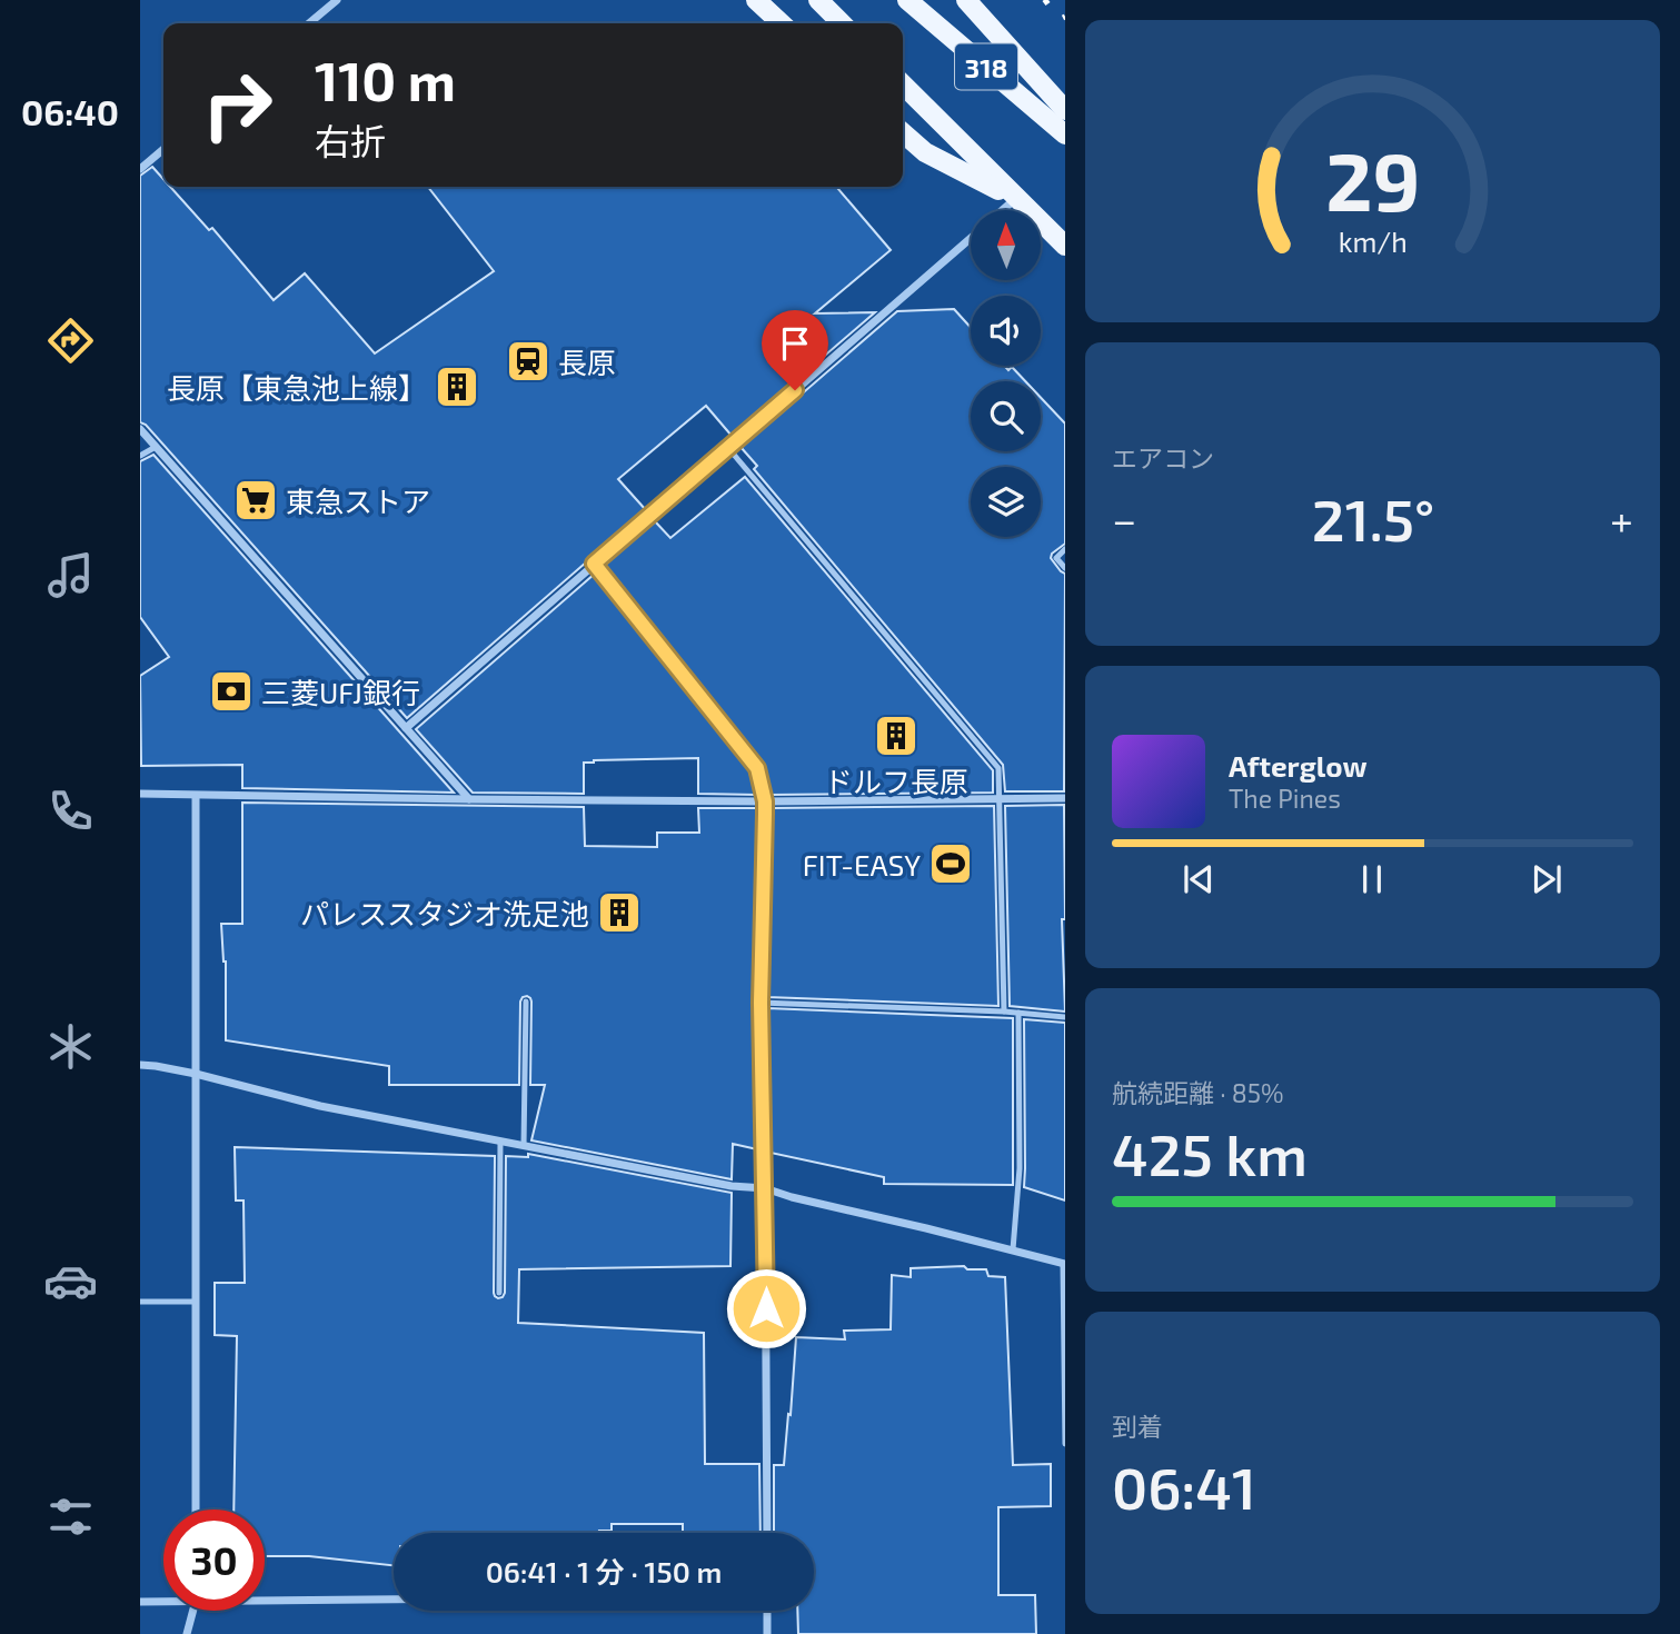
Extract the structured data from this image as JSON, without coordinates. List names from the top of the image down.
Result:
{
  "streets": {
    "main road": ["318"]
  },
  "places": {
    "station": ["長原"],
    "building": ["長原【東急池上線】", "ドルフ長原", "パレススタジオ洗足池"],
    "supermarket": ["東急ストア"],
    "bank": ["三菱UFJ銀行"],
    "sports": ["FIT-EASY"]
  },
  "north": "top",
  "page": {
    "tabs": "06:40",
    "turn": ["110 m", "右折"],
    "tile": [
      "エアコン",
      ["航続距離 · 85%", "425 km"],
      ["到着", "06:41"]
    ],
    "heat": ["−", "21.5°", "+"],
    "song": ["Afterglow", "The Pines"],
    "limit": "30",
    "trip": "06:41 · 1 分 · 150 m",
    "gauge": ["29", "km/h"]
  }
}
